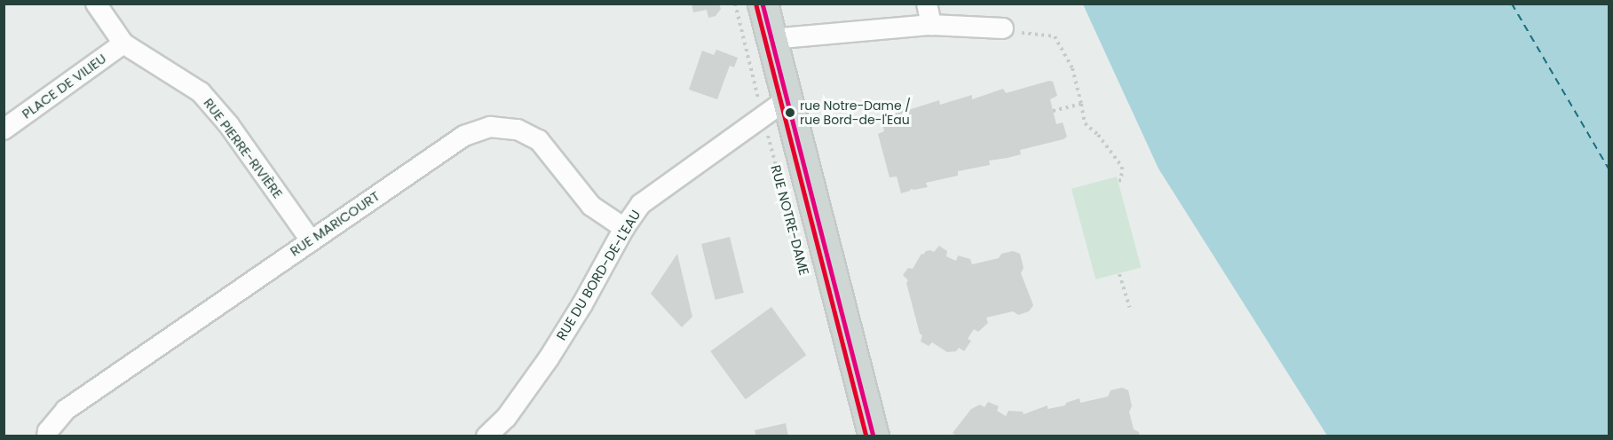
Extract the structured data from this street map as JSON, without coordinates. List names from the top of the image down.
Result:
{
  "streets": {
    "main road": ["RUE NOTRE-DAME"],
    "street": [
      "PLACE DE VILIEU",
      "RUE PIERRE-RIVIÈRE",
      "RUE MARICOURT",
      "RUE DU BORD-DE-L'EAU"
    ]
  },
  "crossings": [
    ["PLACE DE VILIEU", "RUE PIERRE-RIVIÈRE"],
    ["RUE PIERRE-RIVIÈRE", "RUE MARICOURT"],
    ["RUE NOTRE-DAME", "RUE DU BORD-DE-L'EAU"],
    ["RUE MARICOURT", "RUE DU BORD-DE-L'EAU"]
  ],
  "places": ["rue Notre-Dame / rue Bord-de-l'Eau"]
}
